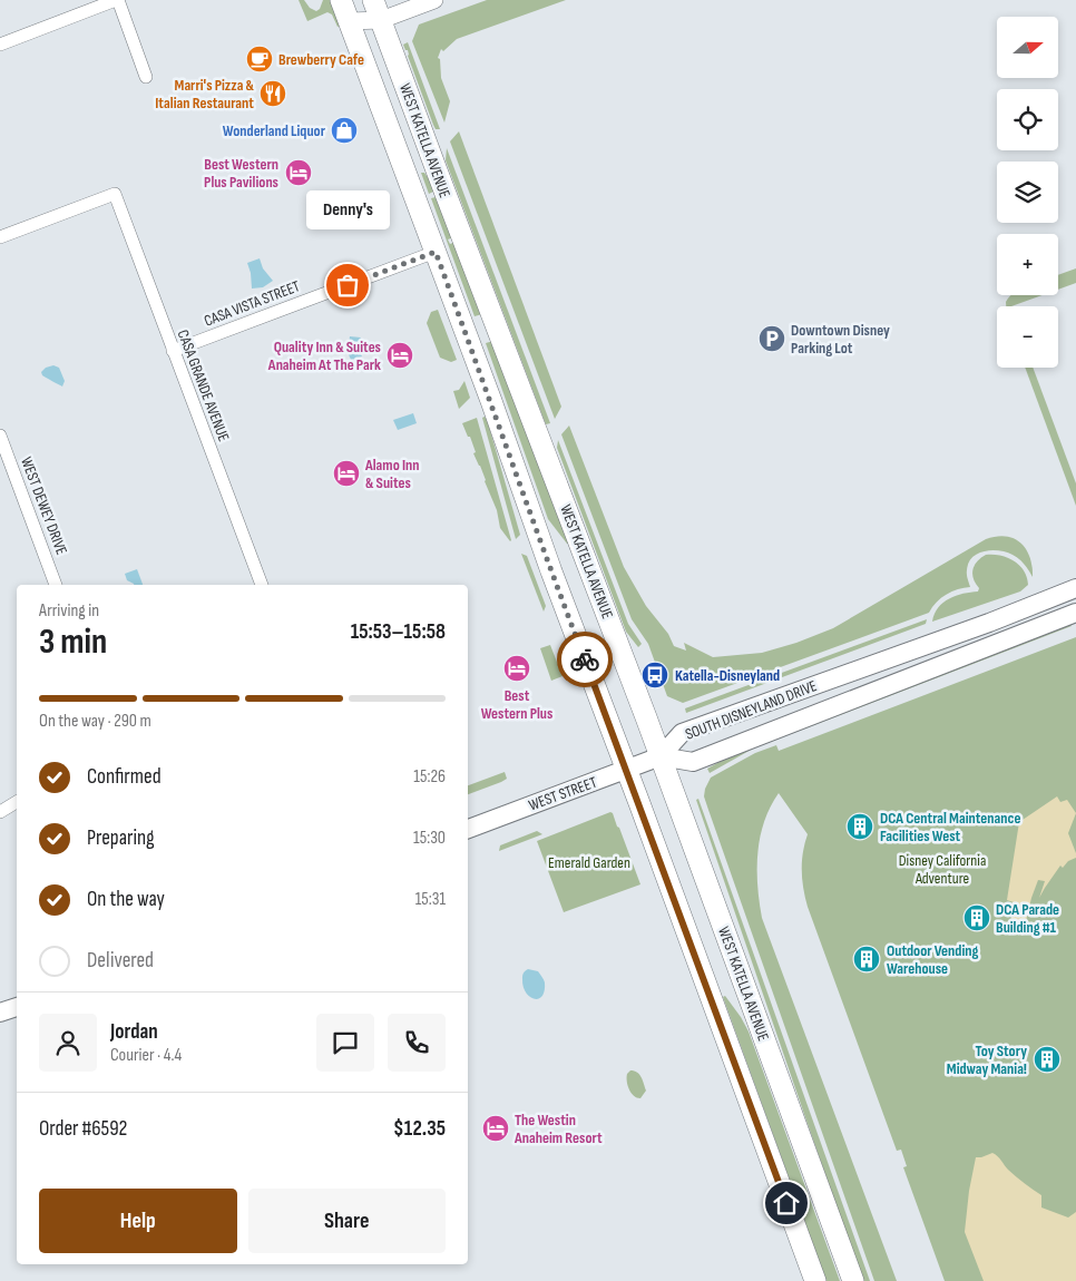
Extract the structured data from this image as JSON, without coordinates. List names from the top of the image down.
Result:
{
  "streets": {
    "main road": ["WEST KATELLA AVENUE", "SOUTH DISNEYLAND DRIVE", "WEST STREET"],
    "street": ["CASA VISTA STREET", "CASA GRANDE AVENUE", "WEST DEWEY DRIVE"]
  },
  "crossings": [
    ["WEST KATELLA AVENUE", "CASA VISTA STREET"],
    ["WEST KATELLA AVENUE", "SOUTH DISNEYLAND DRIVE"],
    ["WEST KATELLA AVENUE", "WEST STREET"],
    ["CASA VISTA STREET", "CASA GRANDE AVENUE"],
    ["SOUTH DISNEYLAND DRIVE", "WEST STREET"]
  ],
  "parks": ["Disney California Adventure", "Emerald Garden"],
  "places": {
    "cafe": ["Brewberry Cafe"],
    "restaurant": ["Marri's Pizza & Italian Restaurant"],
    "shop": ["Wonderland Liquor"],
    "hotel": [
      "Best Western Plus Pavilions",
      "Quality Inn & Suites Anaheim At The Park",
      "Alamo Inn & Suites",
      "Best Western Plus",
      "The Westin Anaheim Resort"
    ],
    "other": ["Denny's"],
    "parking": ["Downtown Disney Parking Lot"],
    "bus stop": ["Katella-Disneyland"],
    "building": [
      "DCA Central Maintenance Facilities West",
      "DCA Parade Building #1",
      "Outdoor Vending Warehouse",
      "Toy Story Midway Mania!"
    ]
  },
  "north": "right",
  "page": {
    "map_buttons": ["+", "−"],
    "bubble": "Denny's",
    "heading": ["3 min", "Arriving in", "15:53–15:58"],
    "panel": [
      "Jordan",
      "Courier · 4.4",
      "Order #6592",
      "$12.35"
    ],
    "bar": "On the way · 290 m",
    "list": [
      ["Confirmed", "15:26"],
      ["Preparing", "15:30"],
      ["On the way", "15:31"],
      "Delivered"
    ],
    "buttons": ["Help", "Share"]
  }
}
